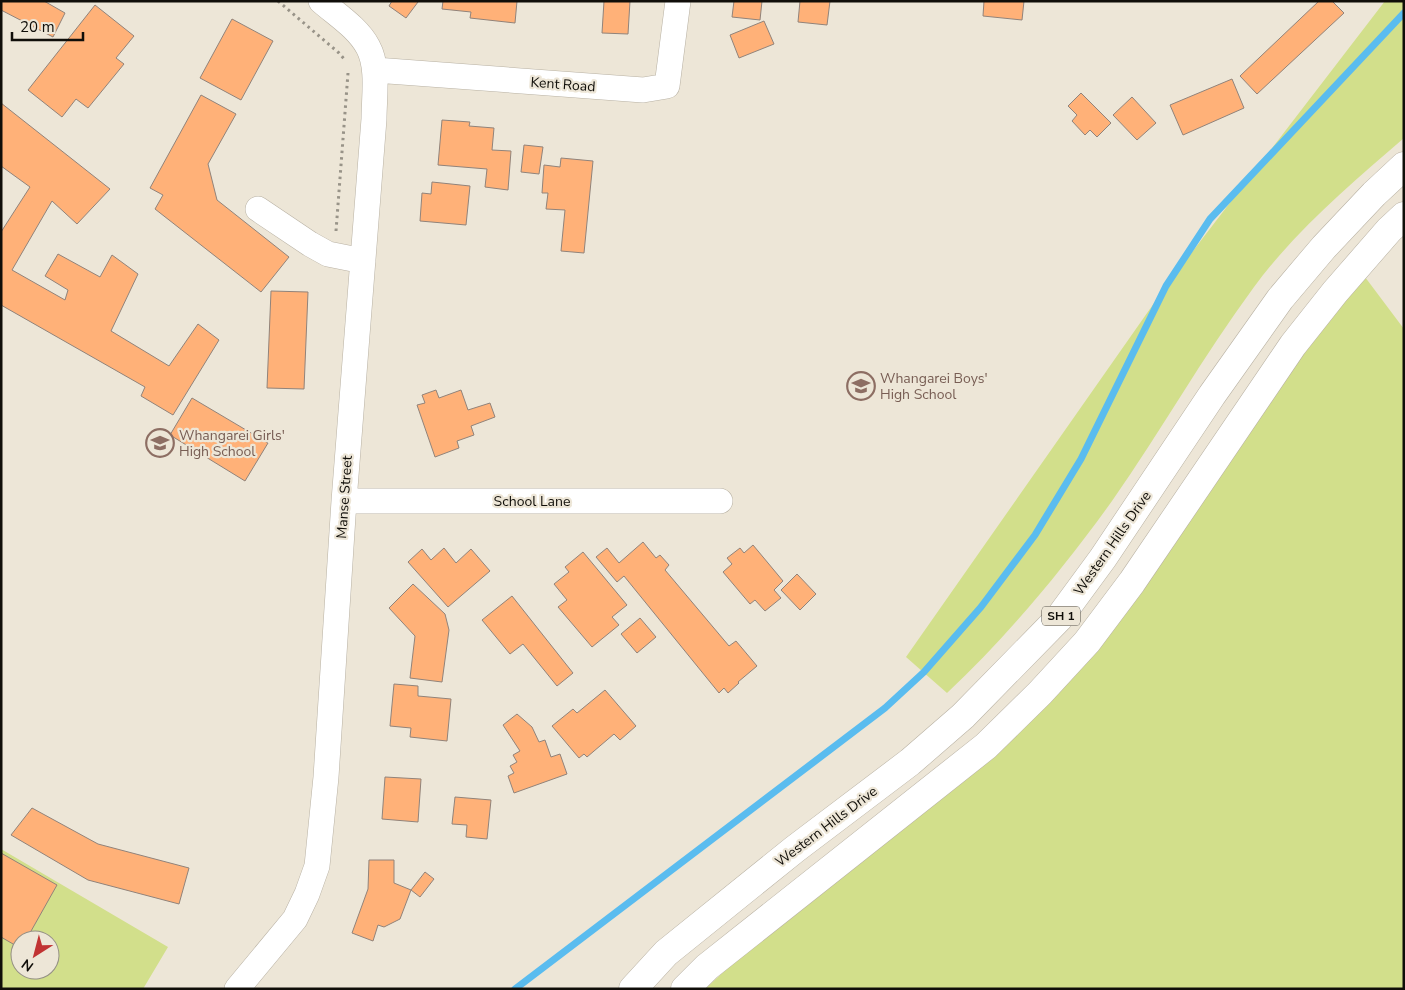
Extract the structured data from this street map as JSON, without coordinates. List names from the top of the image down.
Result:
{
  "streets": {
    "highway": ["Western Hills Drive", "SH 1"],
    "street": ["Kent Road", "Manse Street", "School Lane"]
  },
  "crossings": [
    ["Kent Road", "Manse Street"],
    ["Manse Street", "School Lane"]
  ],
  "places": {
    "school or university": ["Whangarei Boys' High School", "Whangarei Girls' High School"]
  },
  "scale_bar": "20 m",
  "north": "bottom left"
}
